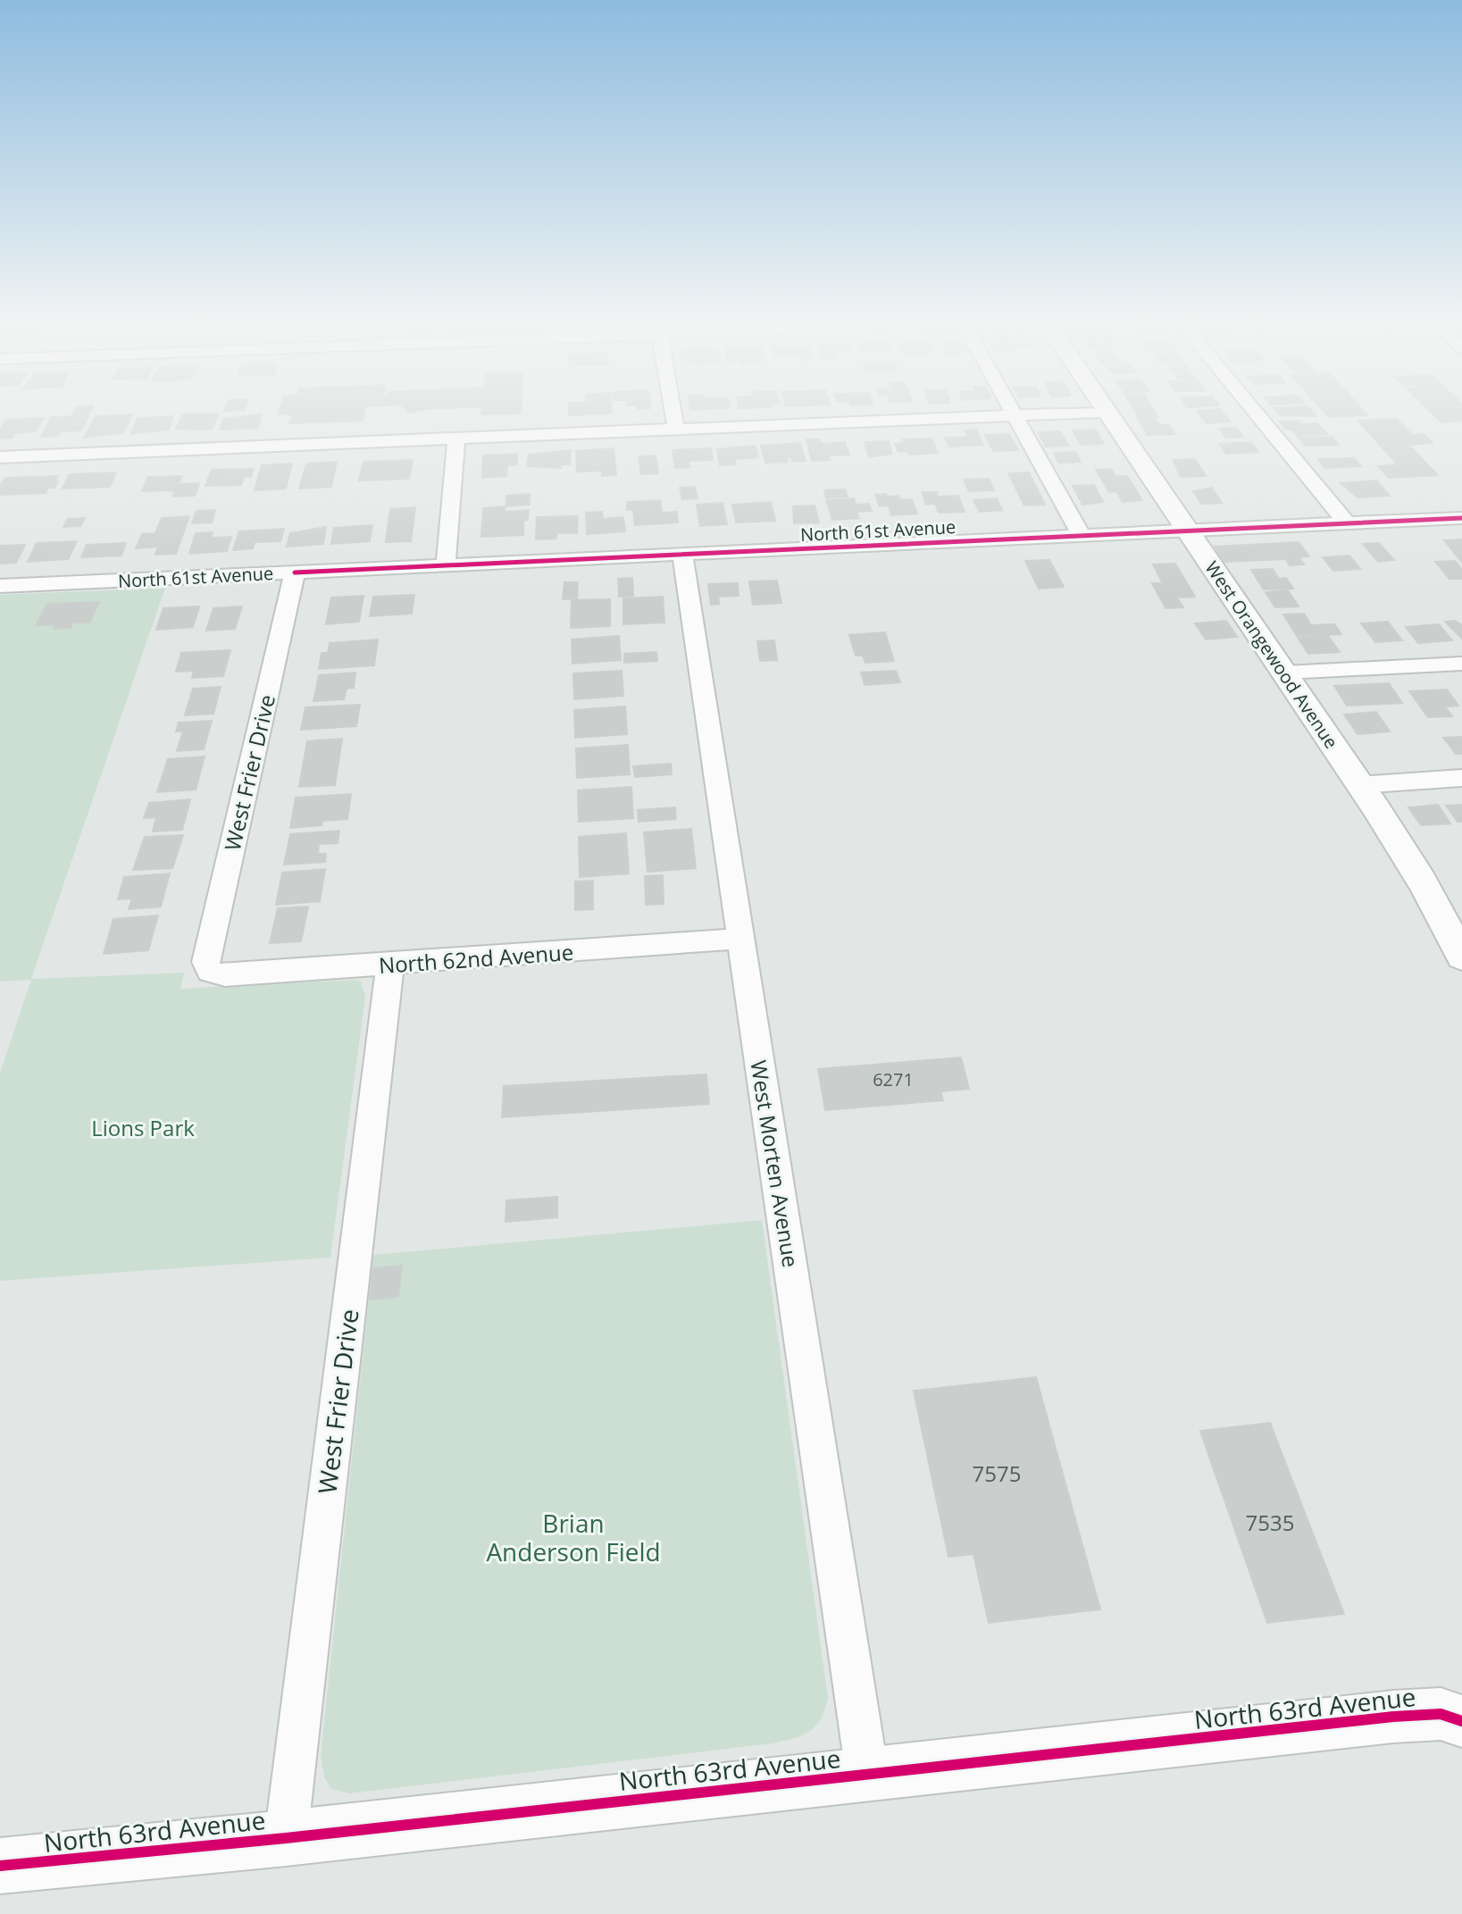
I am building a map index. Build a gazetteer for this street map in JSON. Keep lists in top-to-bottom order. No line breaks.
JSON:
{"streets":{"street":["North 61st Avenue","West Orangewood Avenue","West Frier Drive","North 62nd Avenue","West Morten Avenue","North 63rd Avenue"]},"crossings":[["North 61st Avenue","West Orangewood Avenue"],["North 61st Avenue","West Frier Drive"],["North 61st Avenue","West Morten Avenue"],["West Frier Drive","North 62nd Avenue"],["West Frier Drive","North 63rd Avenue"],["North 62nd Avenue","West Morten Avenue"],["West Morten Avenue","North 63rd Avenue"]],"parks":["Lions Park","Brian Anderson Field"],"house_numbers":["6271","7575","7535"]}
